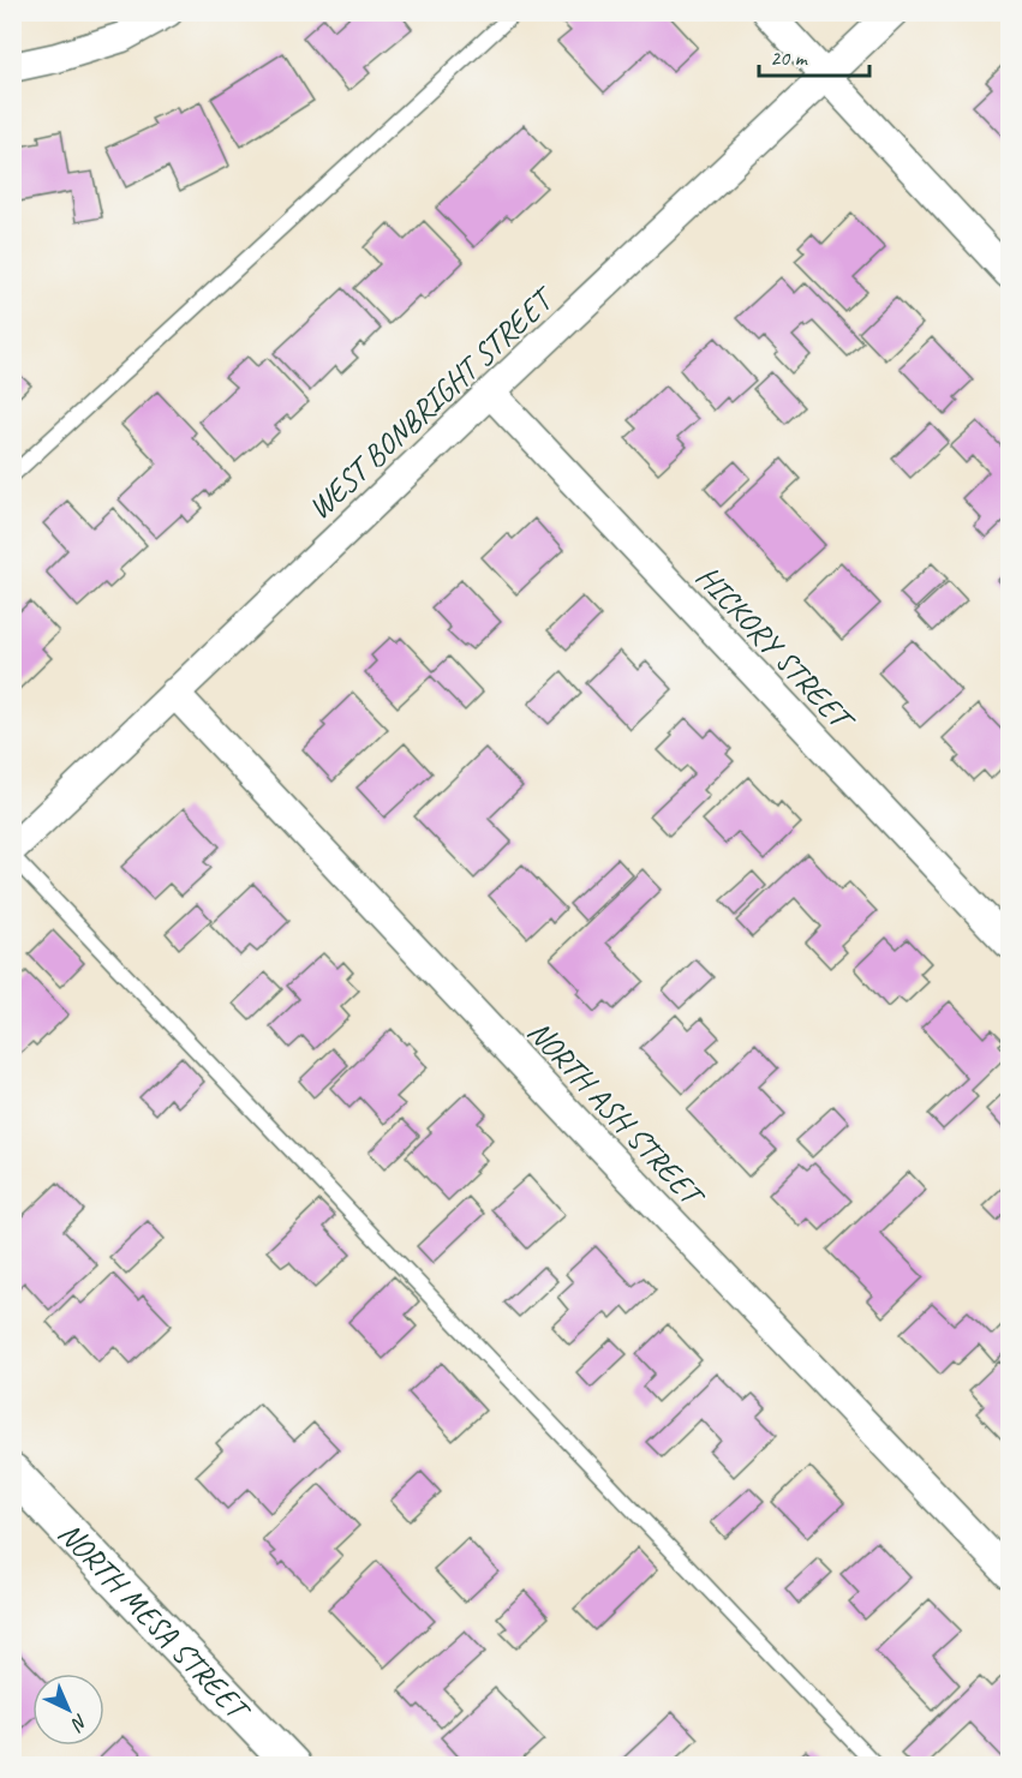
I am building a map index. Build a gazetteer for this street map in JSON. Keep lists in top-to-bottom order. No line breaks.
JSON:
{"streets":{"street":["WEST BONBRIGHT STREET","HICKORY STREET","NORTH ASH STREET","NORTH MESA STREET"]},"crossings":[["WEST BONBRIGHT STREET","HICKORY STREET"],["WEST BONBRIGHT STREET","NORTH ASH STREET"]],"scale_bar":"20 m","north":"bottom right"}
